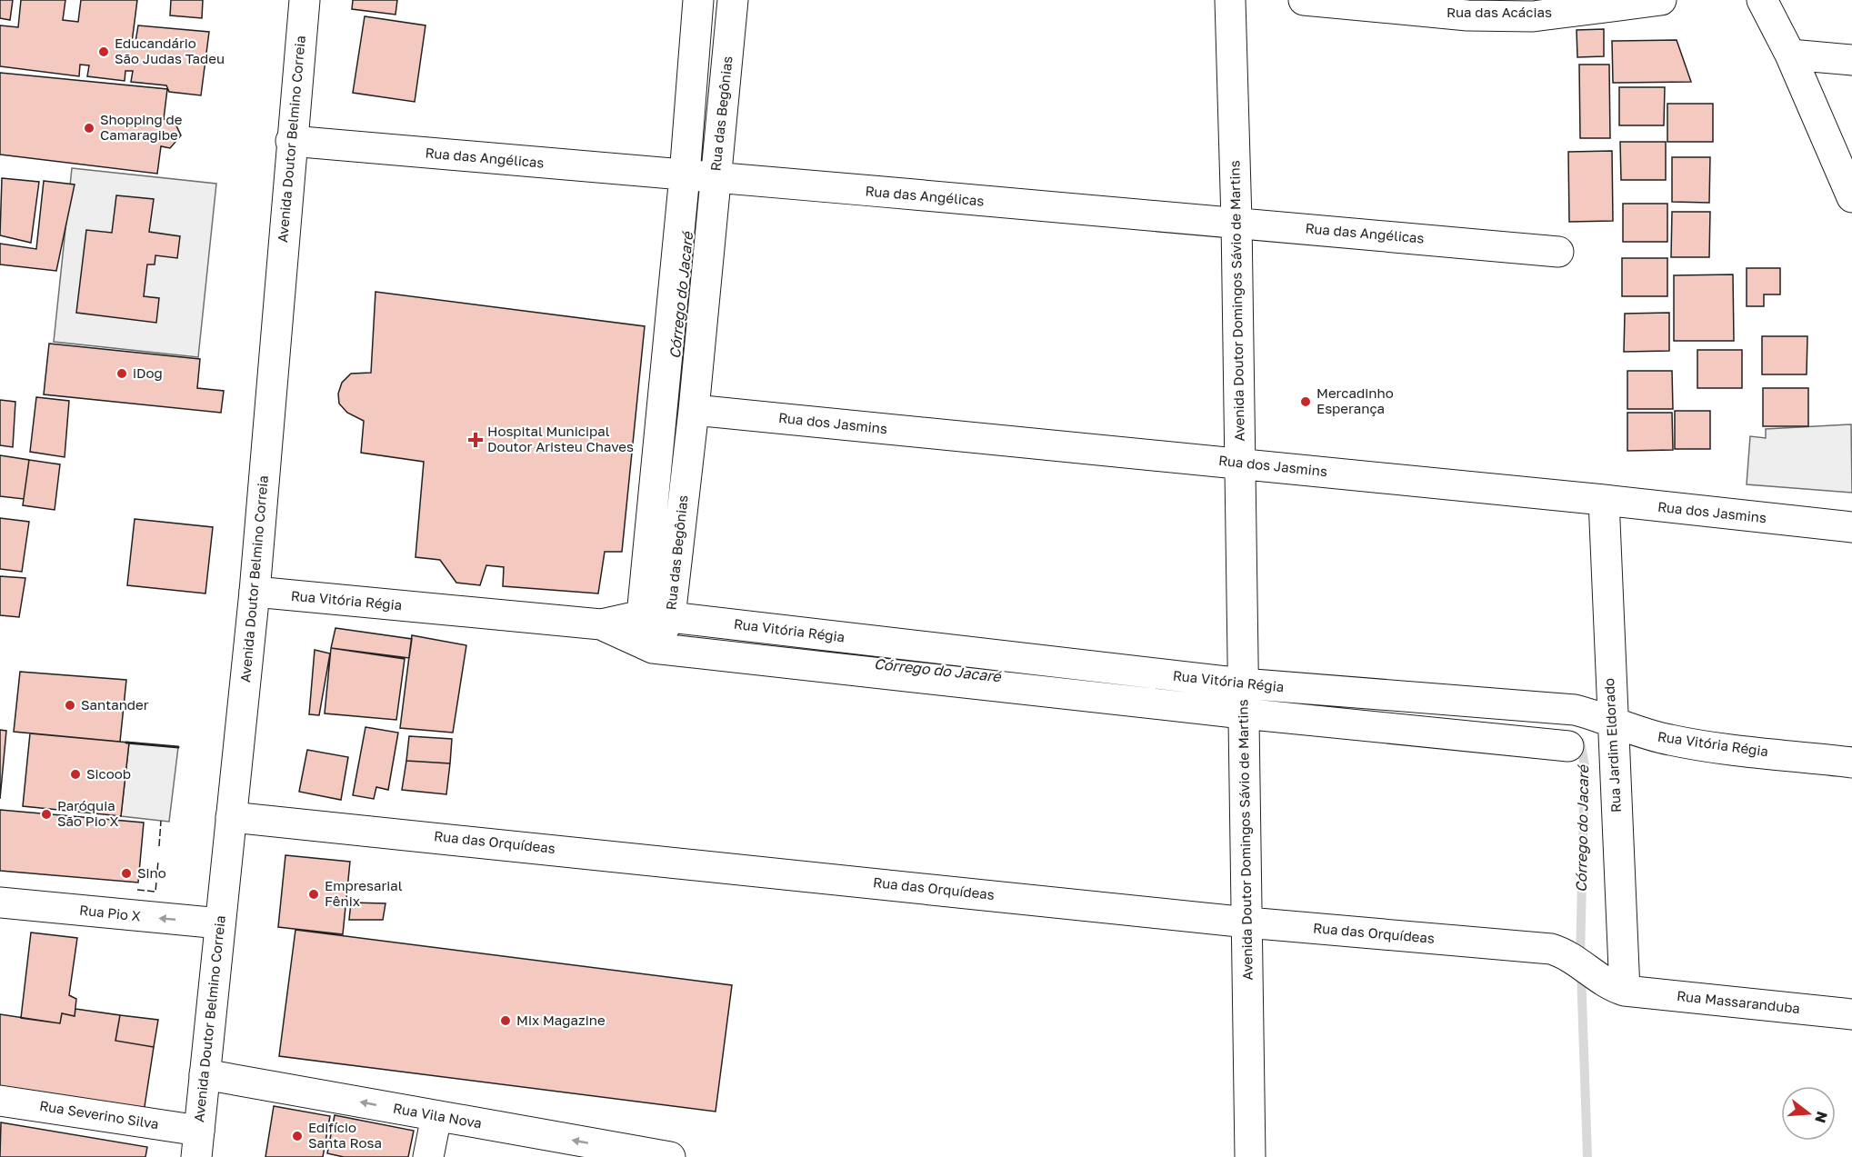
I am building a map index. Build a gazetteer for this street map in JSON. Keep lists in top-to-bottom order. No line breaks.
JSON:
{"streets":{"street":["Rua das Acácias","Rua das Begônias","Avenida Doutor Belmino Correia","Rua das Angélicas","Avenida Doutor Domingos Sávio de Martins","Rua dos Jasmins","Rua Vitória Régia","Rua Jardim Eldorado","Rua das Orquídeas","Rua Pio X","Rua Massaranduba","Rua Severino Silva","Rua Vila Nova"]},"crossings":[["Rua das Begônias","Rua das Angélicas"],["Rua das Begônias","Rua dos Jasmins"],["Rua das Begônias","Rua Vitória Régia"],["Avenida Doutor Belmino Correia","Rua das Angélicas"],["Avenida Doutor Belmino Correia","Rua Vitória Régia"],["Avenida Doutor Belmino Correia","Rua das Orquídeas"],["Avenida Doutor Belmino Correia","Rua Pio X"],["Avenida Doutor Belmino Correia","Rua Severino Silva"],["Avenida Doutor Belmino Correia","Rua Vila Nova"],["Rua das Angélicas","Avenida Doutor Domingos Sávio de Martins"],["Avenida Doutor Domingos Sávio de Martins","Rua dos Jasmins"],["Avenida Doutor Domingos Sávio de Martins","Rua Vitória Régia"],["Avenida Doutor Domingos Sávio de Martins","Rua das Orquídeas"],["Rua dos Jasmins","Rua Jardim Eldorado"],["Rua Vitória Régia","Rua Jardim Eldorado"],["Rua Jardim Eldorado","Rua das Orquídeas"],["Rua Jardim Eldorado","Rua Massaranduba"],["Rua das Orquídeas","Rua Massaranduba"]],"one_way":["Rua Pio X","Rua Vila Nova"],"water":["Córrego do Jacaré"],"places":{"other":["Educandário São Judas Tadeu","Shopping de Camaragibe","iDog","Mercadinho Esperança","Santander","Sicoob","Paróquia São Pio X","Sino","Empresarial Fênix","Mix Magazine","Edifício Santa Rosa"],"health":["Hospital Municipal Doutor Aristeu Chaves"]},"north":"right"}
